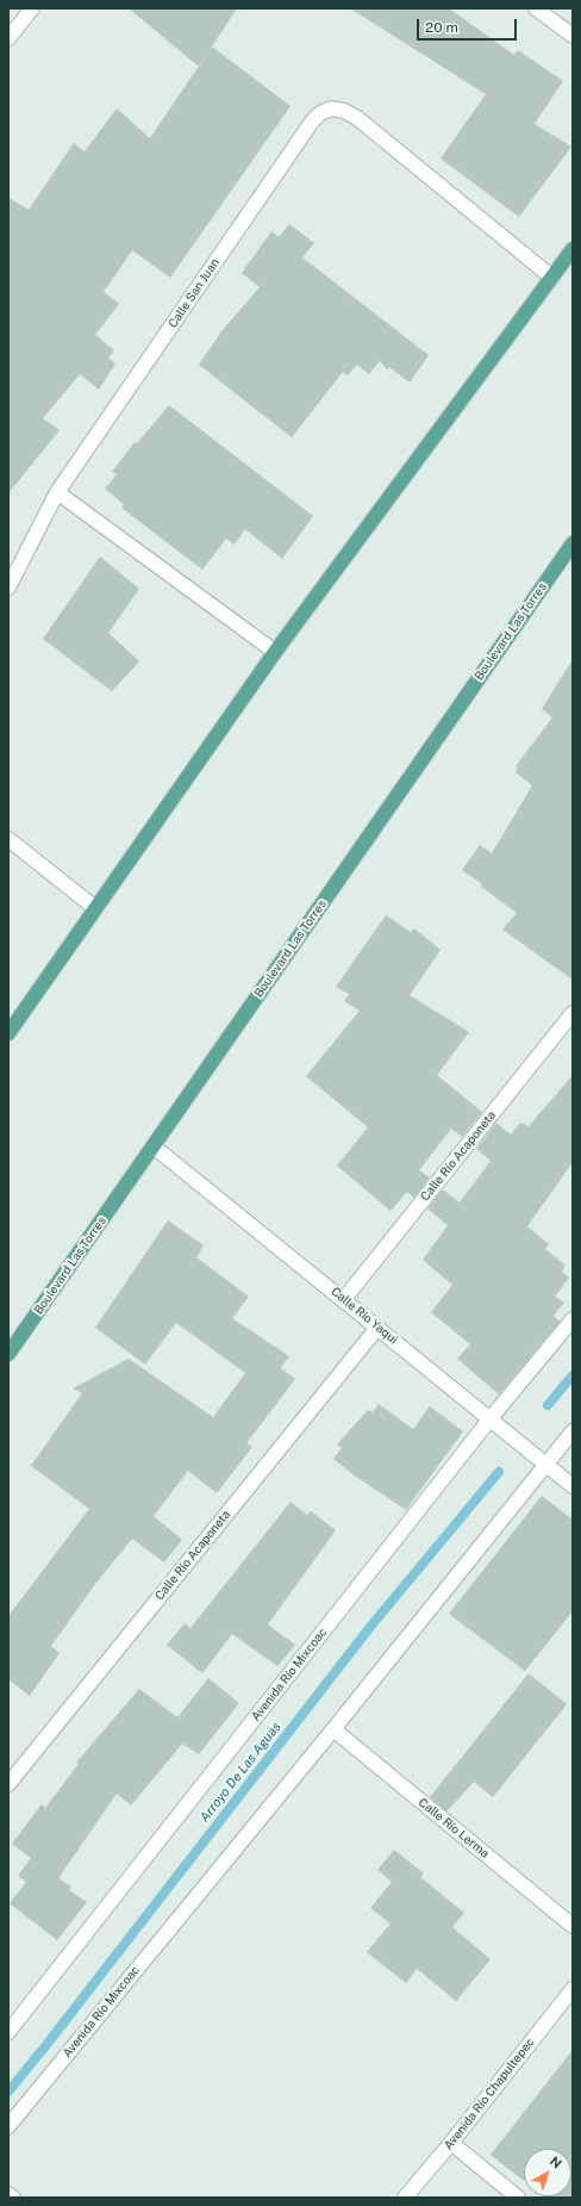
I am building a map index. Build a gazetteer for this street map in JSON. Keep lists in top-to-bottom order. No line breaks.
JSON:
{"streets":{"main road":["Boulevard Las Torres"],"street":["Calle San Juan","Calle Río Acaponeta","Calle Río Yaqui","Avenida Río Mixcoac","Calle Río Lerma","Avenida Río Chapultepec"]},"crossings":[["Boulevard Las Torres","Calle Río Yaqui"],["Calle Río Acaponeta","Calle Río Yaqui"],["Calle Río Yaqui","Avenida Río Mixcoac"],["Avenida Río Mixcoac","Calle Río Lerma"]],"water":["Arroyo De Las Aguas"],"scale_bar":"20 m","north":"top right"}
